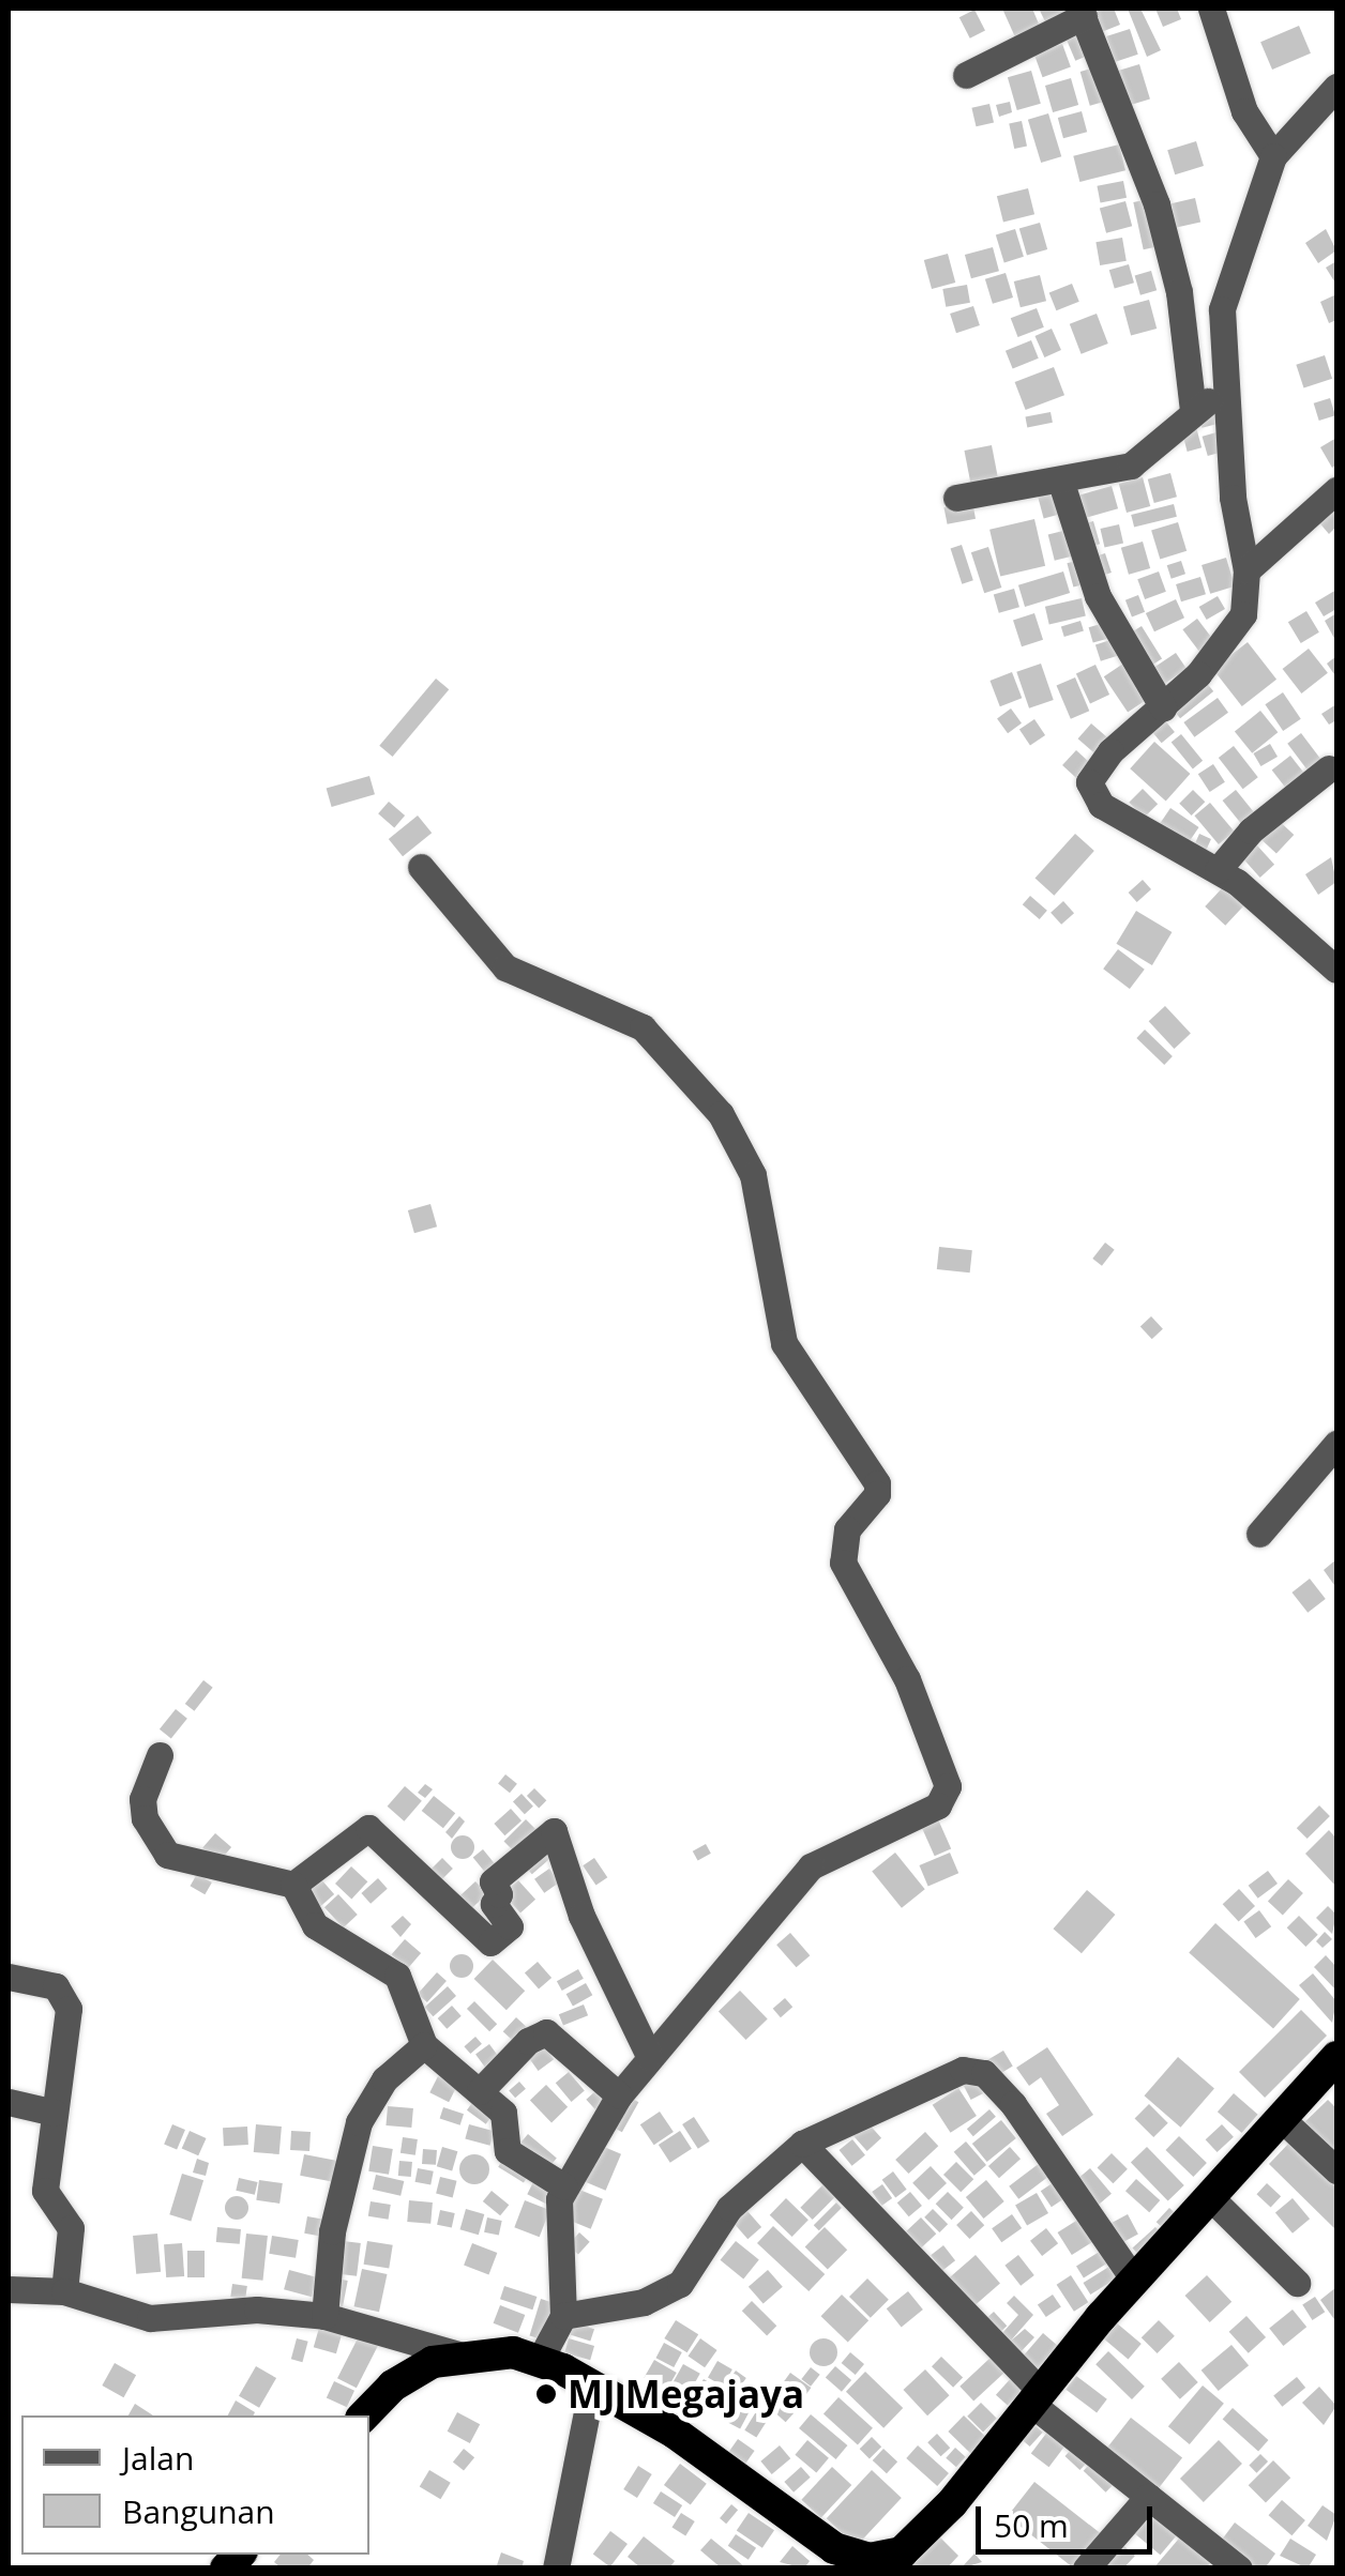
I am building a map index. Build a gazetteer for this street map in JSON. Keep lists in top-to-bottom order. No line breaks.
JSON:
{"places":["MJ Megajaya"],"legend":["Jalan","Bangunan"],"scale_bar":"50 m"}
